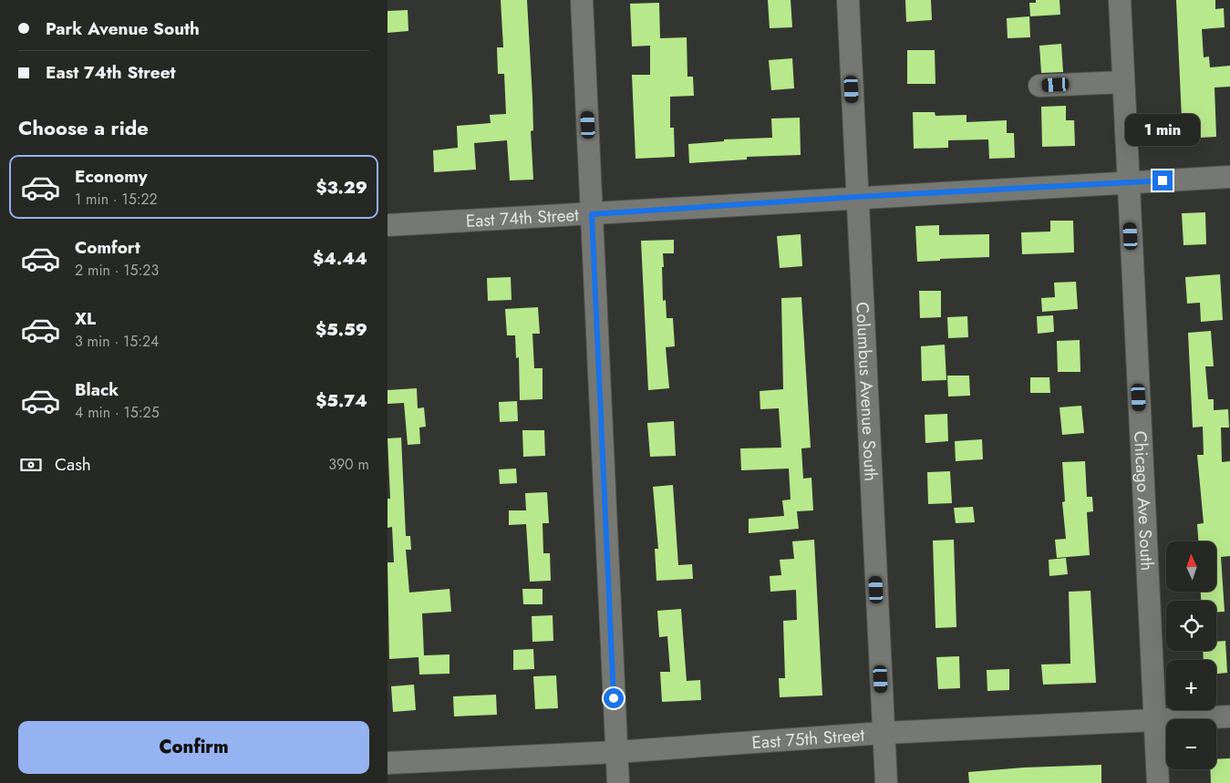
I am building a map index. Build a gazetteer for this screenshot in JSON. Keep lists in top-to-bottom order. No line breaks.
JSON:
{"streets":{"street":["East 74th Street","Columbus Avenue South","Chicago Ave South","East 75th Street"]},"crossings":[["East 74th Street","Columbus Avenue South"],["East 74th Street","Chicago Ave South"],["Columbus Avenue South","East 75th Street"],["Chicago Ave South","East 75th Street"]],"north":"top","page":{"banner":["Park Avenue South","East 74th Street"],"heading":"Choose a ride","bubble":"1 min","list":[{"name":"Economy","note":"1 min · 15:22","value":"$3.29"},{"name":"Comfort","note":"2 min · 15:23","value":"$4.44"},{"name":"XL","note":"3 min · 15:24","value":"$5.59"},{"name":"Black","note":"4 min · 15:25","value":"$5.74"}],"pay":["Cash","390 m"],"map_buttons":["+","−"],"buttons":"Confirm"}}
